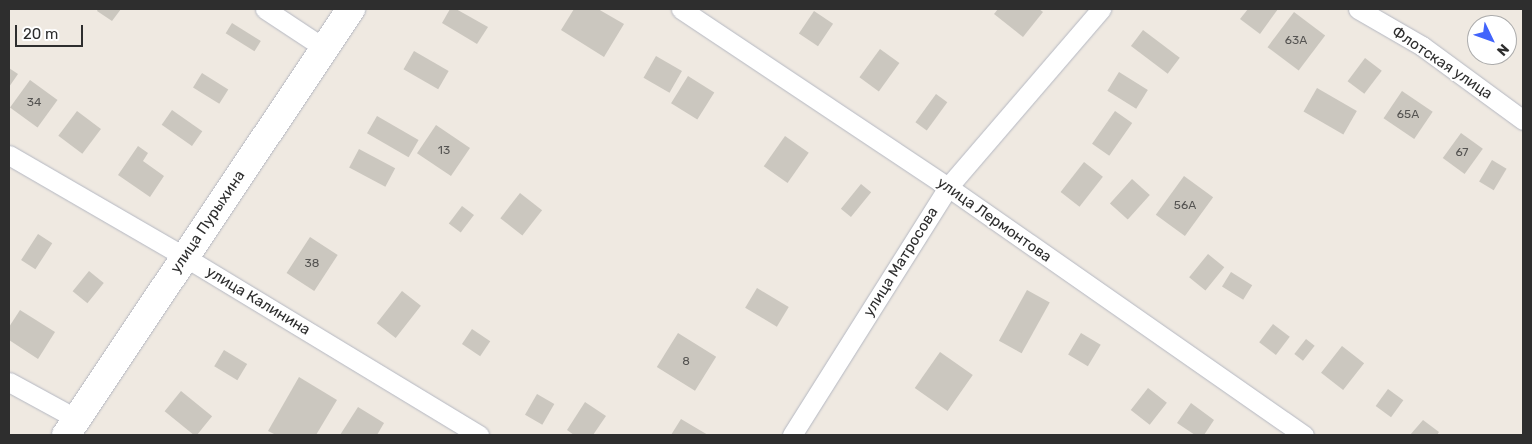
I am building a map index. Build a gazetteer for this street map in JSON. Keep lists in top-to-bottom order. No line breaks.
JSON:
{"streets":{"street":["Флотская улица","улица Лермонтова","улица Пурыхина","улица Матросова","улица Калинина"]},"crossings":[["улица Лермонтова","улица Матросова"],["улица Пурыхина","улица Калинина"]],"house_numbers":["63А","34","65А","13","67","56А","38","8"],"scale_bar":"20 m","north":"bottom right"}
